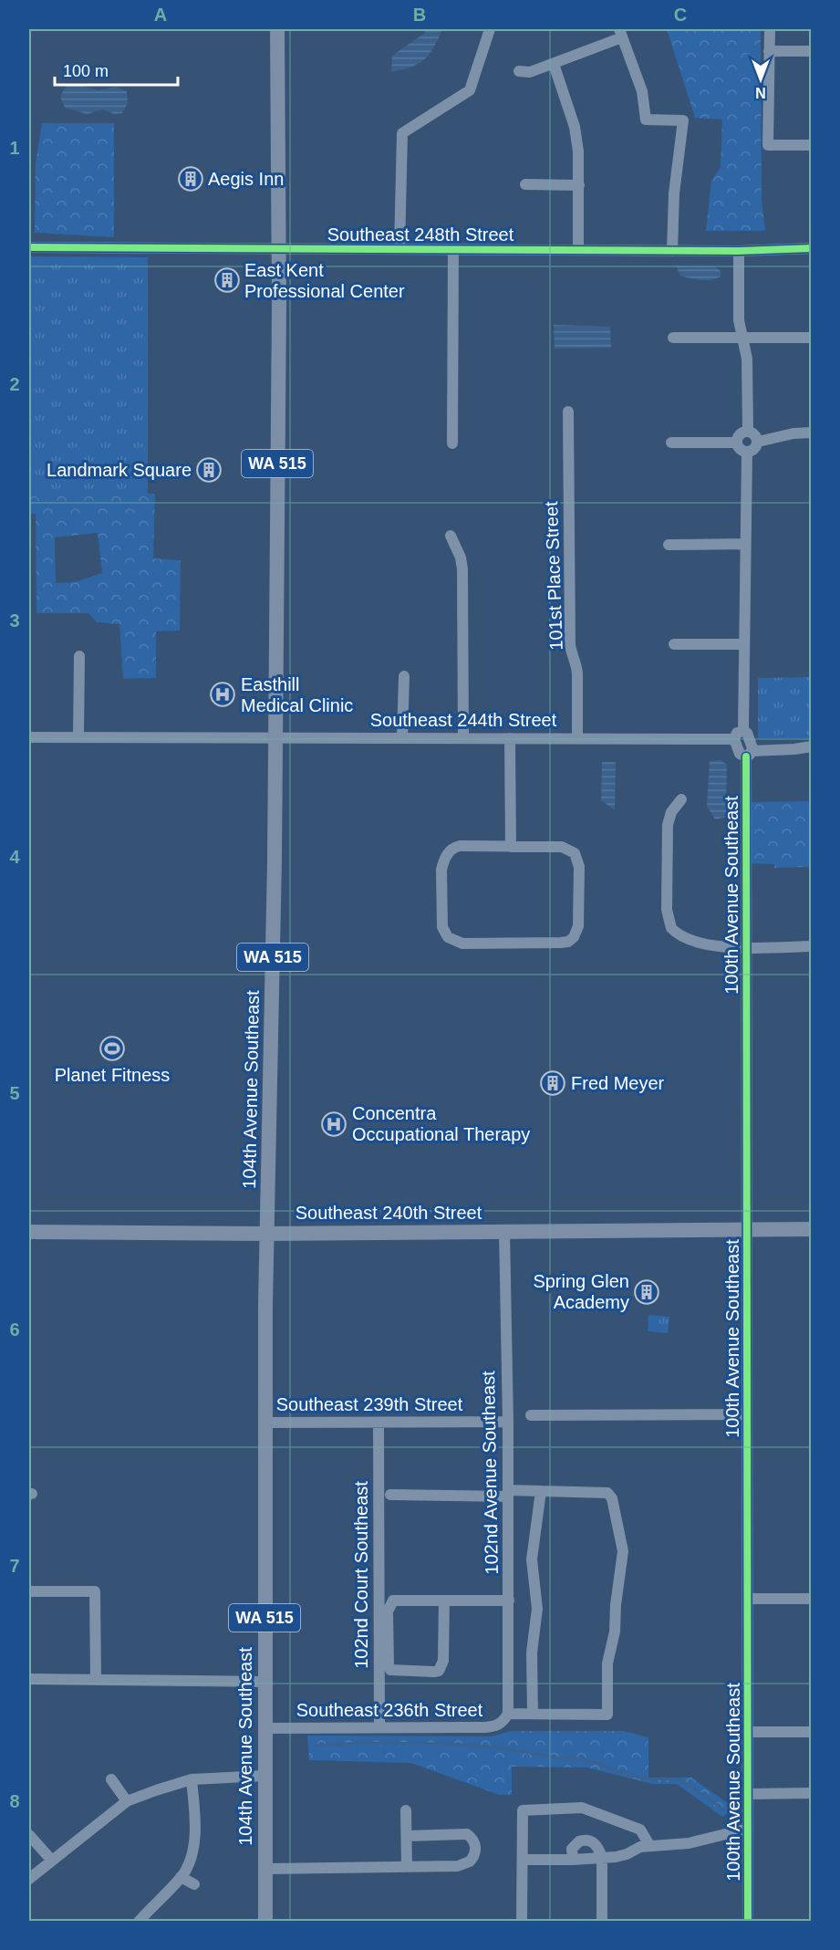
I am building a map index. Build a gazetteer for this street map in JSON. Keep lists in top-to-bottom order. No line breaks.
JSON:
{"streets":{"main road":["WA 515","104th Avenue Southeast","Southeast 240th Street"],"street":["Southeast 248th Street","101st Place Street","Southeast 244th Street","100th Avenue Southeast","Southeast 239th Street","102nd Avenue Southeast","102nd Court Southeast","Southeast 236th Street"]},"crossings":[["Southeast 248th Street","104th Avenue Southeast"],["101st Place Street","Southeast 244th Street"],["Southeast 244th Street","104th Avenue Southeast"],["100th Avenue Southeast","Southeast 240th Street"],["100th Avenue Southeast","Southeast 239th Street"],["104th Avenue Southeast","Southeast 240th Street"],["104th Avenue Southeast","Southeast 239th Street"],["104th Avenue Southeast","Southeast 236th Street"],["Southeast 240th Street","102nd Avenue Southeast"],["Southeast 239th Street","102nd Avenue Southeast"],["Southeast 239th Street","102nd Court Southeast"],["102nd Avenue Southeast","Southeast 236th Street"],["102nd Court Southeast","Southeast 236th Street"]],"places":{"building":["Aegis Inn","East Kent Professional Center","Landmark Square","Fred Meyer","Spring Glen Academy"],"hospital":["Easthill Medical Clinic","Concentra Occupational Therapy"],"sports":["Planet Fitness"]},"scale_bar":"100 m","north":"bottom","grid":{"columns":["A","B","C"],"rows":["1","2","3","4","5","6","7","8"]}}
